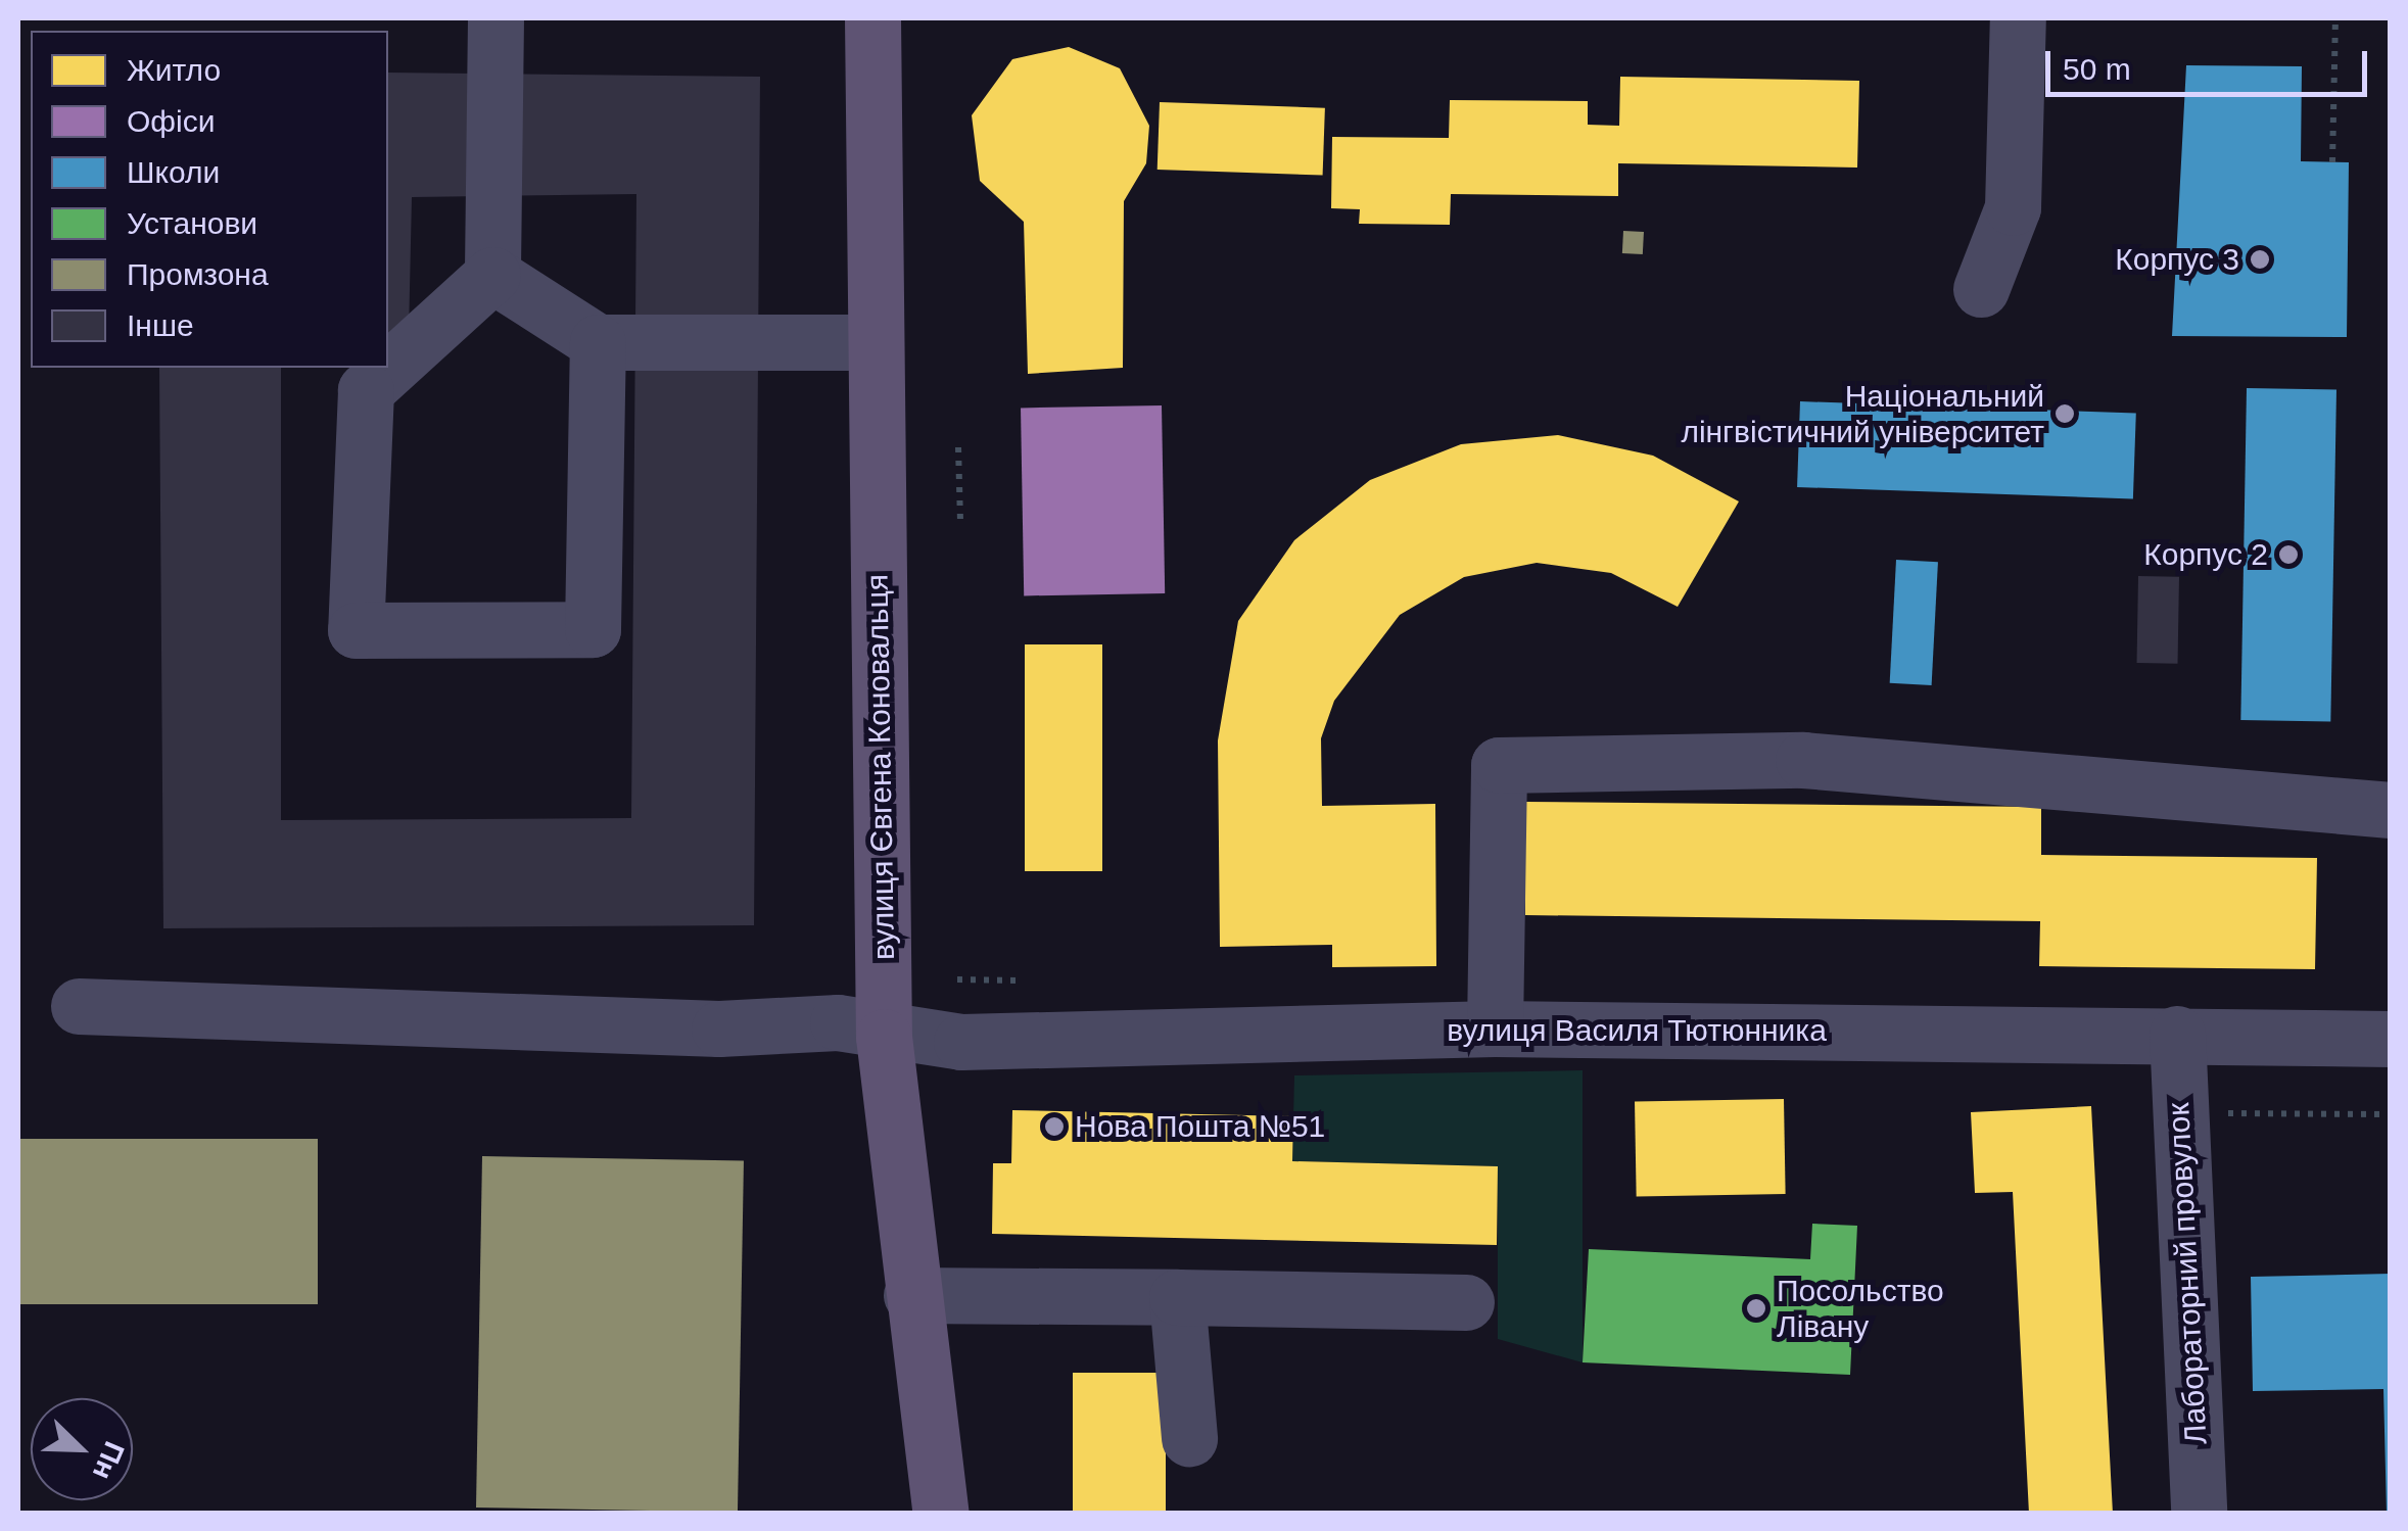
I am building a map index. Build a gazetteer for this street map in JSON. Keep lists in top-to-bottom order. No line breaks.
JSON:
{"streets":{"main road":["вулиця Євгена Коновальця"],"street":["вулиця Василя Тютюнника","Лабораторний провулок"]},"crossings":[["вулиця Євгена Коновальця","вулиця Василя Тютюнника"],["вулиця Василя Тютюнника","Лабораторний провулок"]],"places":["Корпус 3","Національний лінгвістичний університет","Корпус 2","Нова Пошта №51","Посольство Лівану"],"legend":["Житло","Офіси","Школи","Установи","Промзона","Інше"],"scale_bar":"50 m","north":"bottom right"}
